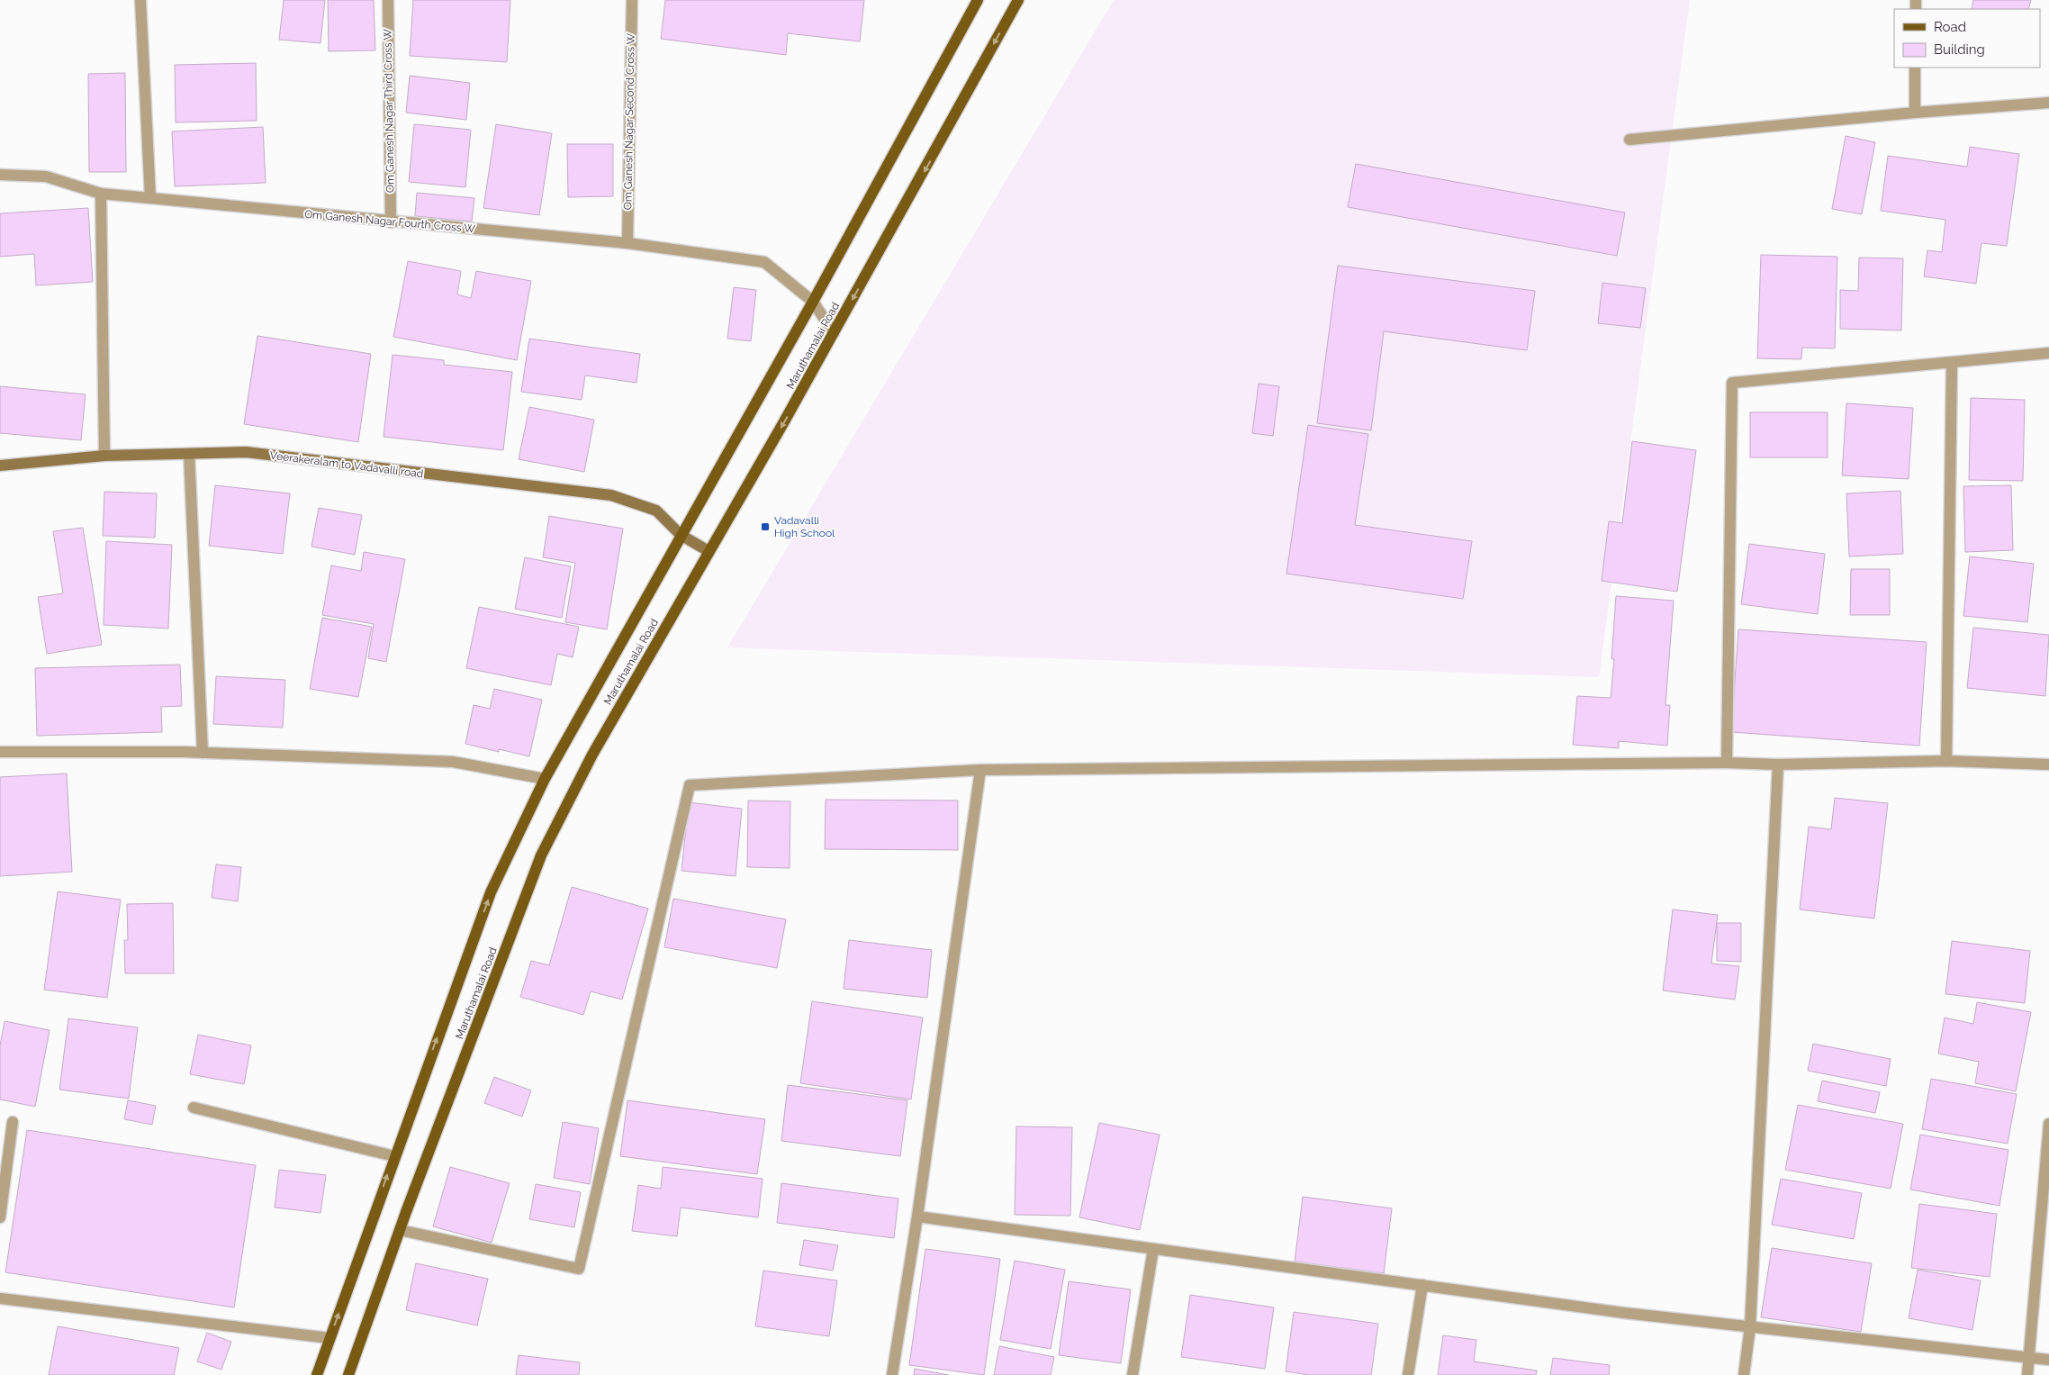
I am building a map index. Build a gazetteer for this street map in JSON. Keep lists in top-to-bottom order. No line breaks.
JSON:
{"streets":{"main road":["Maruthamalai Road"],"street":["Om Ganesh Nagar Third Cross W","Om Ganesh Nagar Second Cross W","Om Ganesh Nagar Fourth Cross W","Veerakeralam to Vadavalli road"]},"crossings":[["Om Ganesh Nagar Third Cross W","Om Ganesh Nagar Fourth Cross W"],["Om Ganesh Nagar Second Cross W","Om Ganesh Nagar Fourth Cross W"],["Om Ganesh Nagar Fourth Cross W","Maruthamalai Road"],["Maruthamalai Road","Veerakeralam to Vadavalli road"]],"places":{"transit":["Vadavalli High School"]},"legend":["Road","Building"]}
